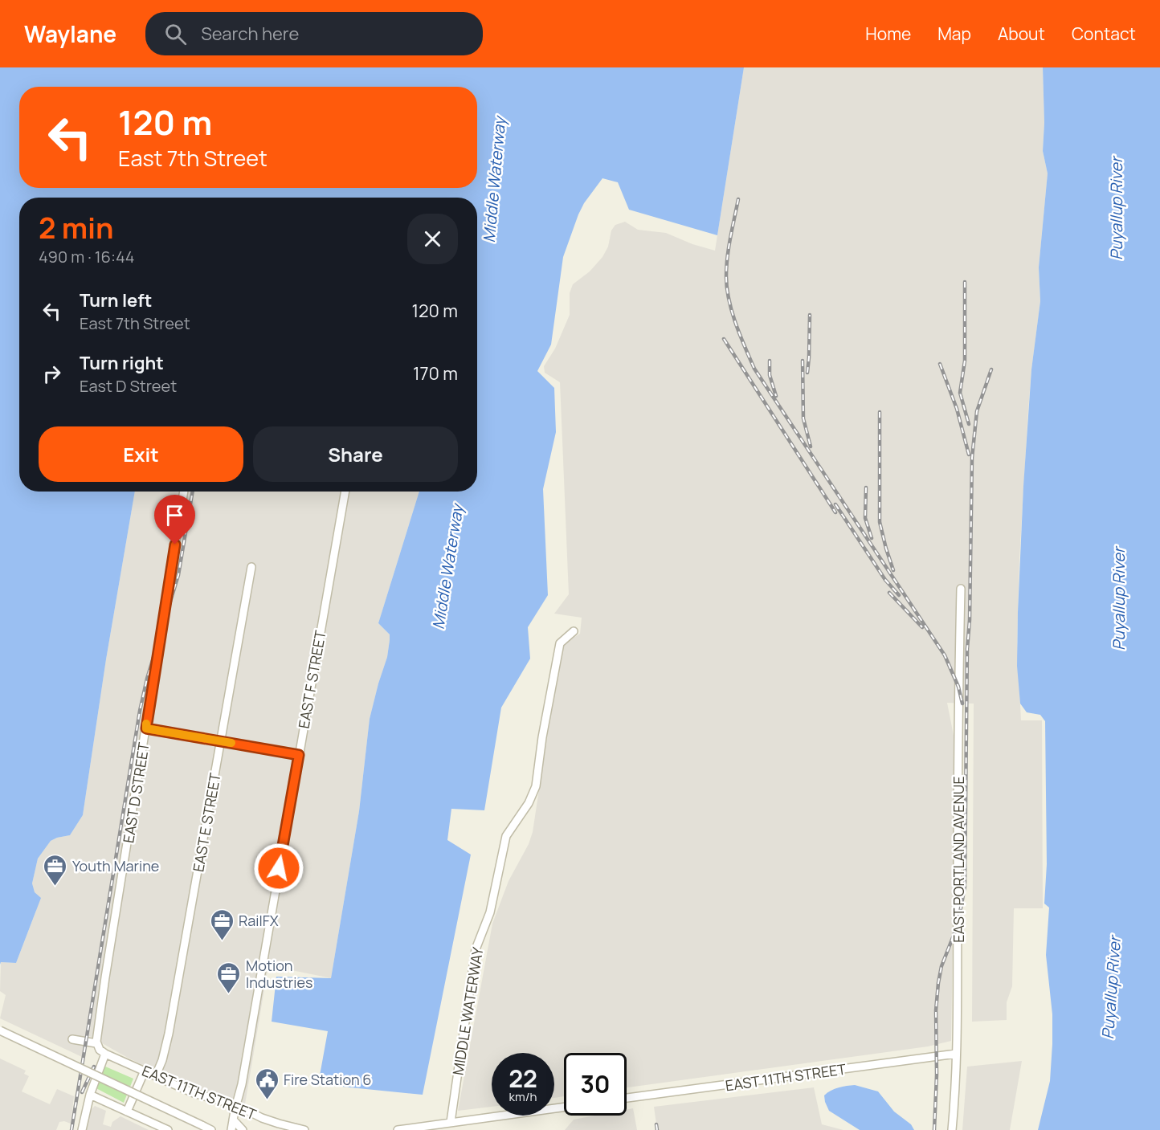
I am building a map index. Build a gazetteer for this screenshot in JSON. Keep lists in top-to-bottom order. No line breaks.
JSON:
{"streets":{"street":["EAST F STREET","EAST D STREET","EAST E STREET","EAST PORTLAND AVENUE","MIDDLE WATERWAY","EAST 11TH STREET"]},"crossings":[["EAST F STREET","EAST 11TH STREET"],["EAST D STREET","EAST 11TH STREET"],["EAST E STREET","EAST 11TH STREET"],["EAST PORTLAND AVENUE","EAST 11TH STREET"]],"water":["Middle Waterway","Puyallup River"],"places":{"office":["Youth Marine","RailFX","Motion Industries"],"public building":["Fire Station 6"]},"page":{"header":"Waylane","search":"Search here","nav":["Home","Map","About","Contact"],"turn":["120 m","East 7th Street"],"heading":["2 min","490 m · 16:44"],"list":[{"name":"Turn left","note":"East 7th Street","value":"120 m"},{"name":"Turn right","note":"East D Street","value":"170 m"}],"buttons":["Exit","Share"],"speed":"22 km/h","limit":"30"}}
